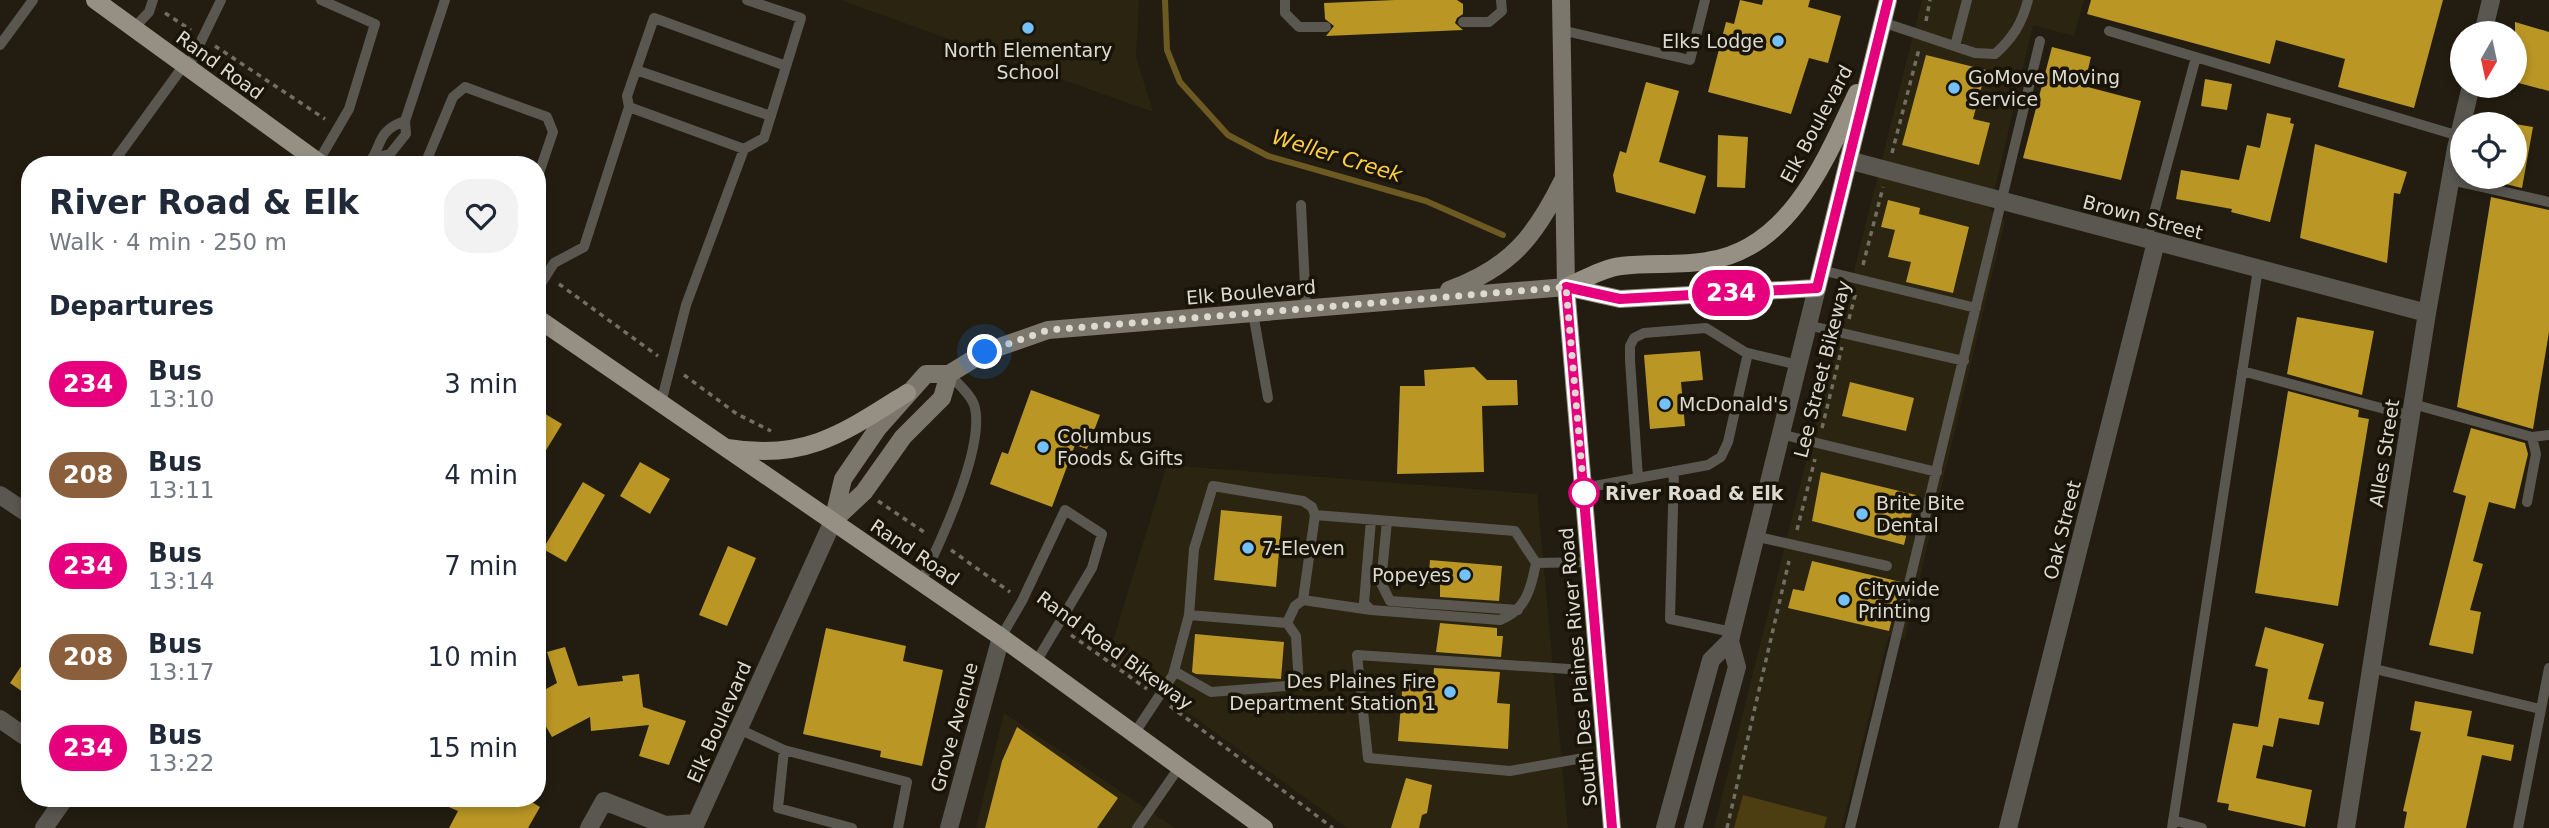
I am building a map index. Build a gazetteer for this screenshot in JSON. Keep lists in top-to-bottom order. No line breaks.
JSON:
{"streets":{"main road":["Rand Road","Elk Boulevard","South Des Plaines River Road"],"street":["Brown Street","Alles Street","Oak Street","Grove Avenue"],"path":["Lee Street Bikeway","Rand Road Bikeway"]},"crossings":[["Rand Road","Elk Boulevard"],["Rand Road","Grove Avenue"],["Elk Boulevard","South Des Plaines River Road"],["Brown Street","Lee Street Bikeway"],["Brown Street","Alles Street"],["Brown Street","Oak Street"]],"water":["Weller Creek"],"places":["North Elementary School","Elks Lodge","GoMove Moving Service","McDonald's","Columbus Foods & Gifts","River Road & Elk","Brite Bite Dental","7-Eleven","Popeyes","Citywide Printing","Des Plaines Fire Department Station 1"],"lines":["bus line 234"],"north":"bottom","page":{"on_map":"234","heading":[["River Road & Elk","Walk · 4 min · 250 m"],"Departures"],"list":[{"mark":"234","name":"Bus","note":"13:10","value":"3 min"},{"mark":"208","name":"Bus","note":"13:11","value":"4 min"},{"mark":"234","name":"Bus","note":"13:14","value":"7 min"},{"mark":"208","name":"Bus","note":"13:17","value":"10 min"},{"mark":"234","name":"Bus","note":"13:22","value":"15 min"}]}}
